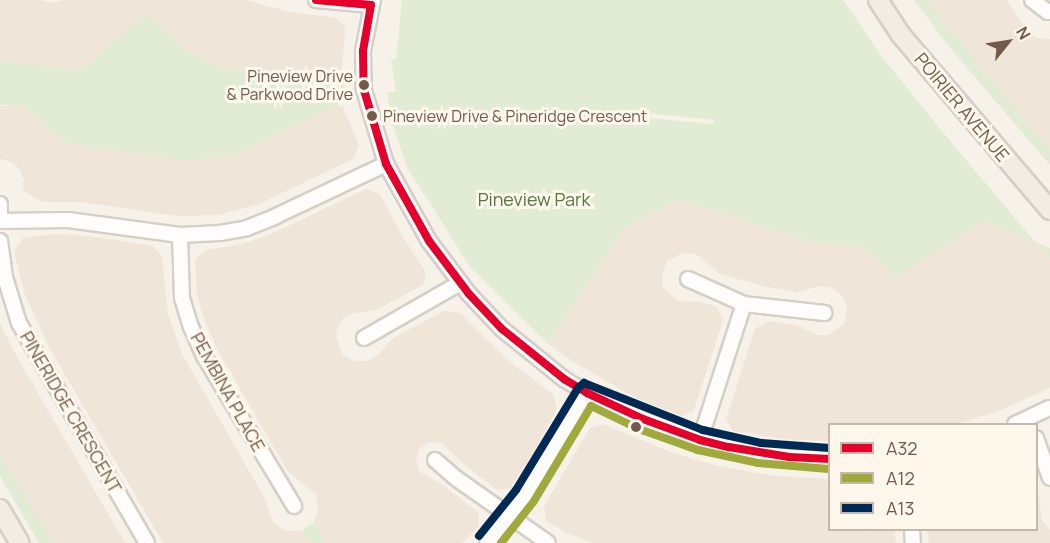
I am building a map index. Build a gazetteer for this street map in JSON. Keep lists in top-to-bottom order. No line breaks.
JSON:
{"streets":{"main road":["POIRIER AVENUE"],"street":["PEMBINA PLACE","PINERIDGE CRESCENT"]},"parks":["Pineview Park"],"places":["Pineview Drive & Parkwood Drive","Pineview Drive & Pineridge Crescent"],"lines":["transit line A32","transit line A13","transit line A12"],"legend":["A32","A12","A13"],"north":"top right"}
